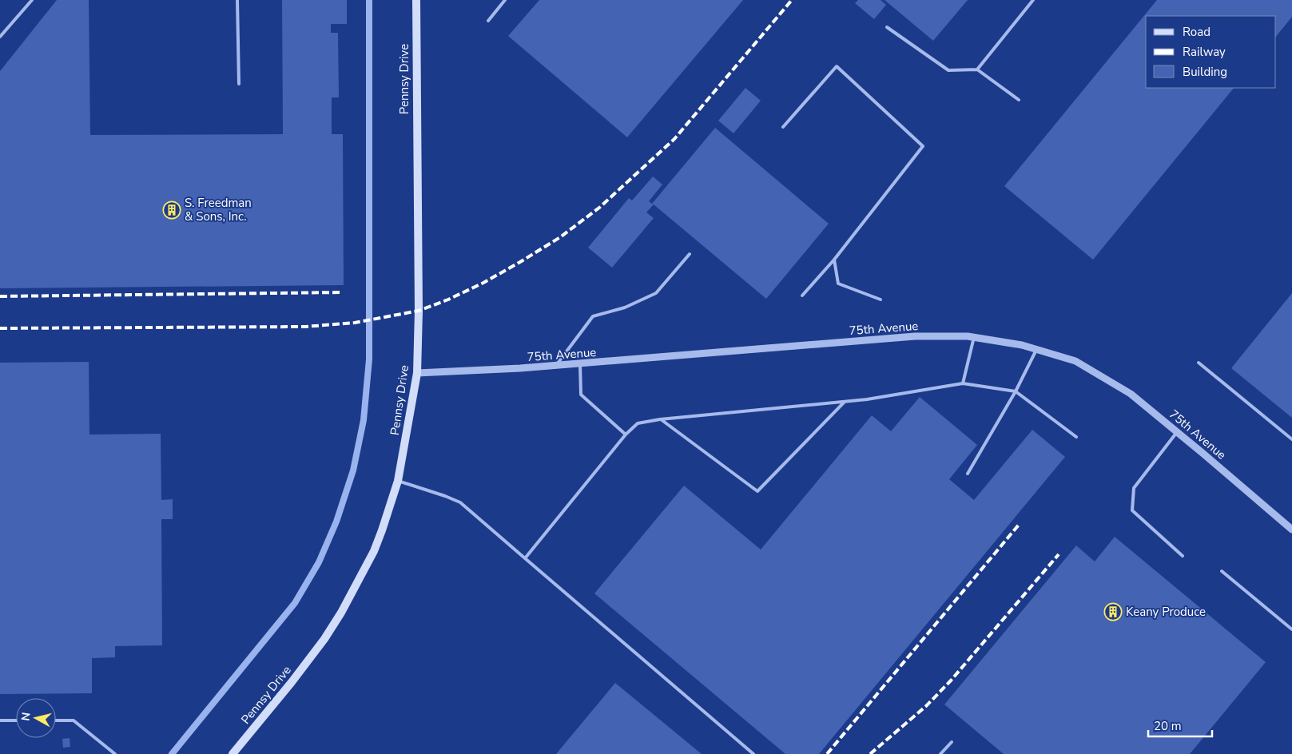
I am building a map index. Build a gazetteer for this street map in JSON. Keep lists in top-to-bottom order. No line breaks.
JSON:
{"streets":{"main road":["Pennsy Drive"],"street":["75th Avenue"]},"crossings":[["Pennsy Drive","75th Avenue"]],"places":{"building":["S. Freedman & Sons, Inc.","Keany Produce"]},"legend":["Road","Railway","Building"],"scale_bar":"20 m","north":"left"}
